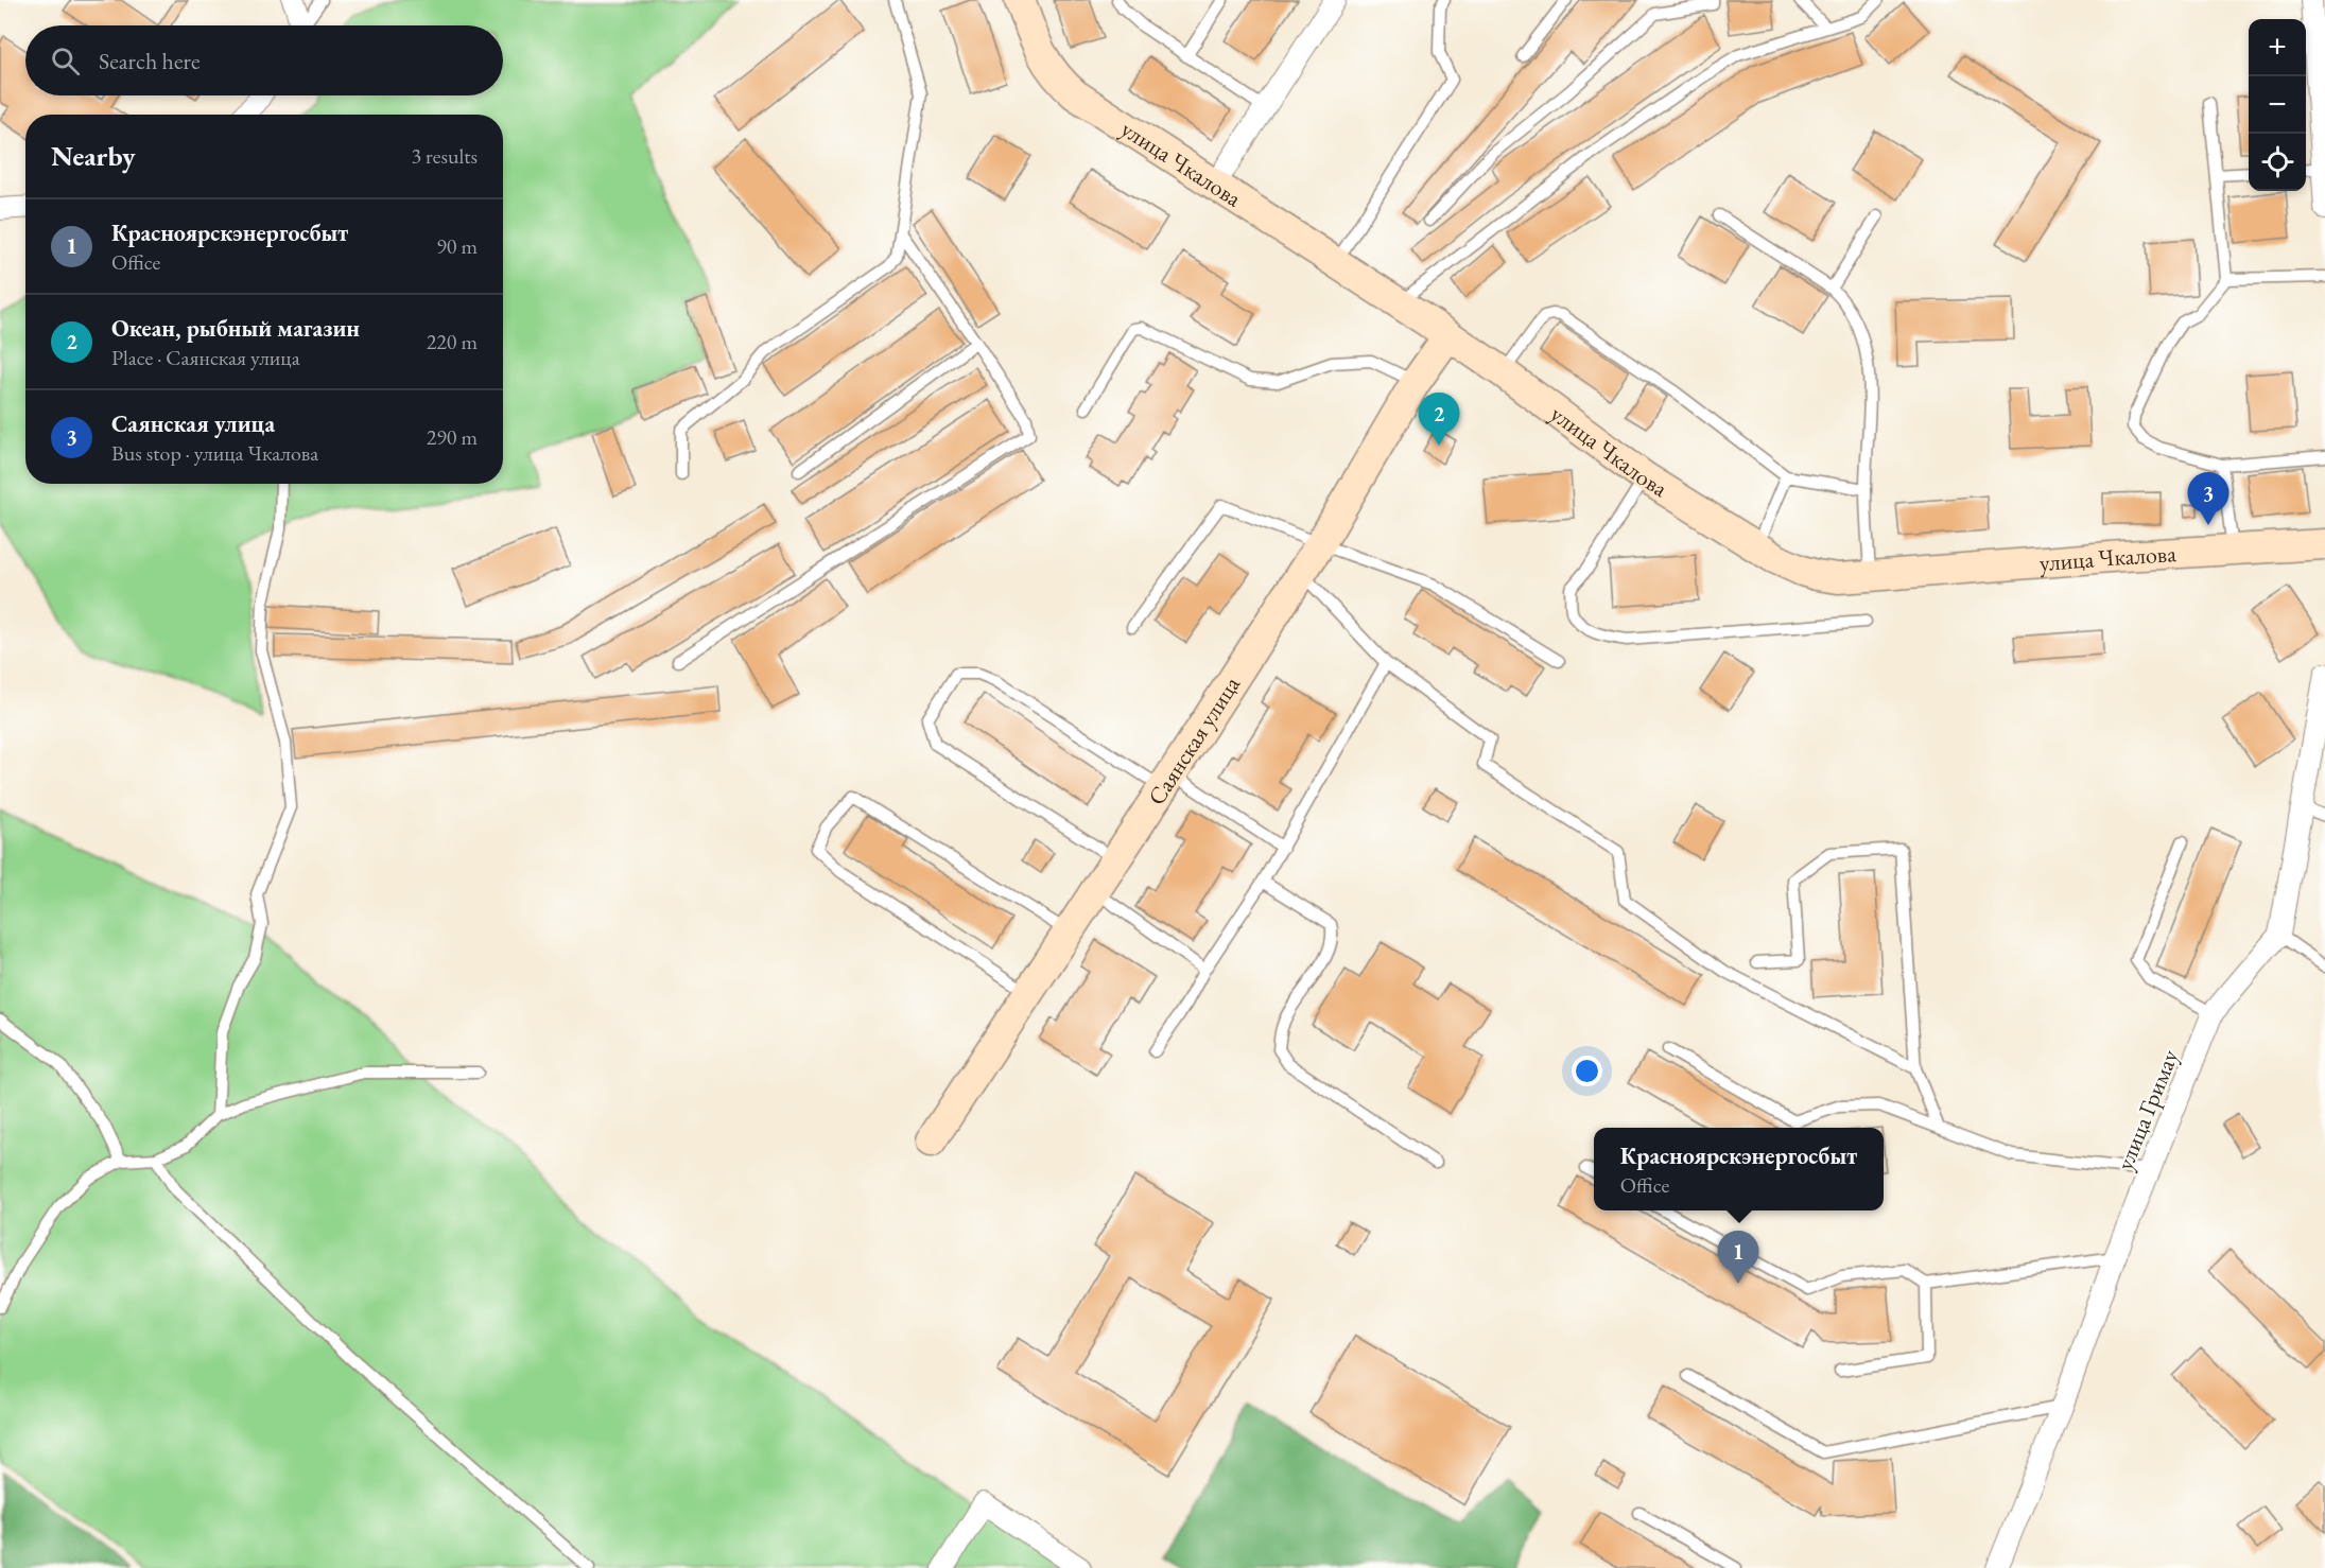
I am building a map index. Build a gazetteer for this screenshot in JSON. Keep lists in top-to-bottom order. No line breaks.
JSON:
{"streets":{"main road":["улица Чкалова","Саянская улица"],"street":["улица Гримау"]},"crossings":[["улица Чкалова","Саянская улица"]],"page":{"map_buttons":["+","−"],"search":"Search here","heading":["Nearby","3 results"],"list":[{"mark":"1","name":"Красноярскэнергосбыт","note":"Office","value":"90 m"},{"mark":"2","name":"Океан, рыбный магазин","note":"Place · Саянская улица","value":"220 m"},{"mark":"3","name":"Саянская улица","note":"Bus stop · улица Чкалова","value":"290 m"}],"pins":["2","3","1"],"popup":["Красноярскэнергосбыт","Office"]}}
